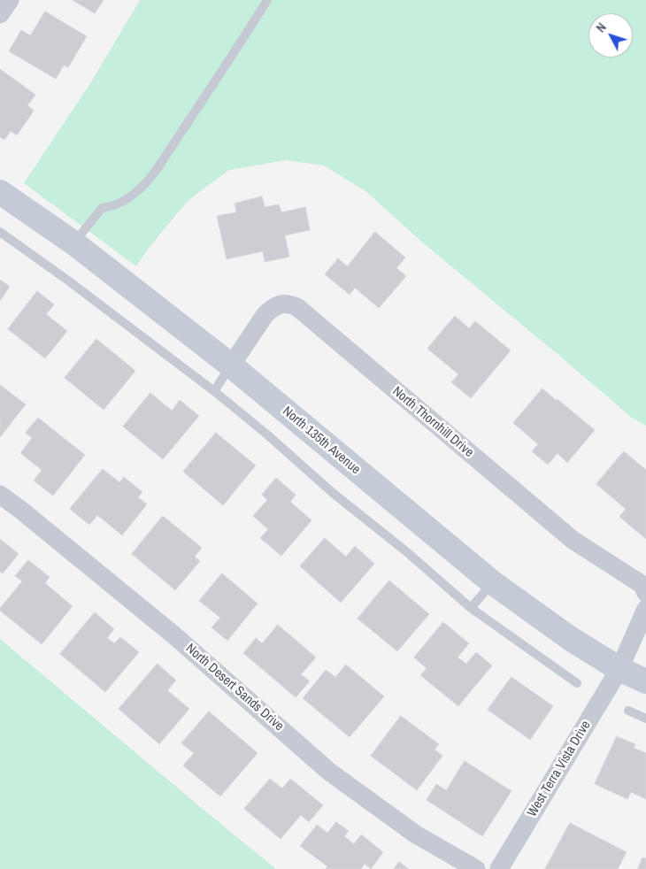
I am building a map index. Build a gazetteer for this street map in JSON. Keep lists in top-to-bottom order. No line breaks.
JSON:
{"streets":{"street":["North Thornhill Drive","North 135th Avenue","North Desert Sands Drive","West Terra Vista Drive"]},"crossings":[["North Thornhill Drive","North 135th Avenue"],["North 135th Avenue","West Terra Vista Drive"]],"north":"top left"}
